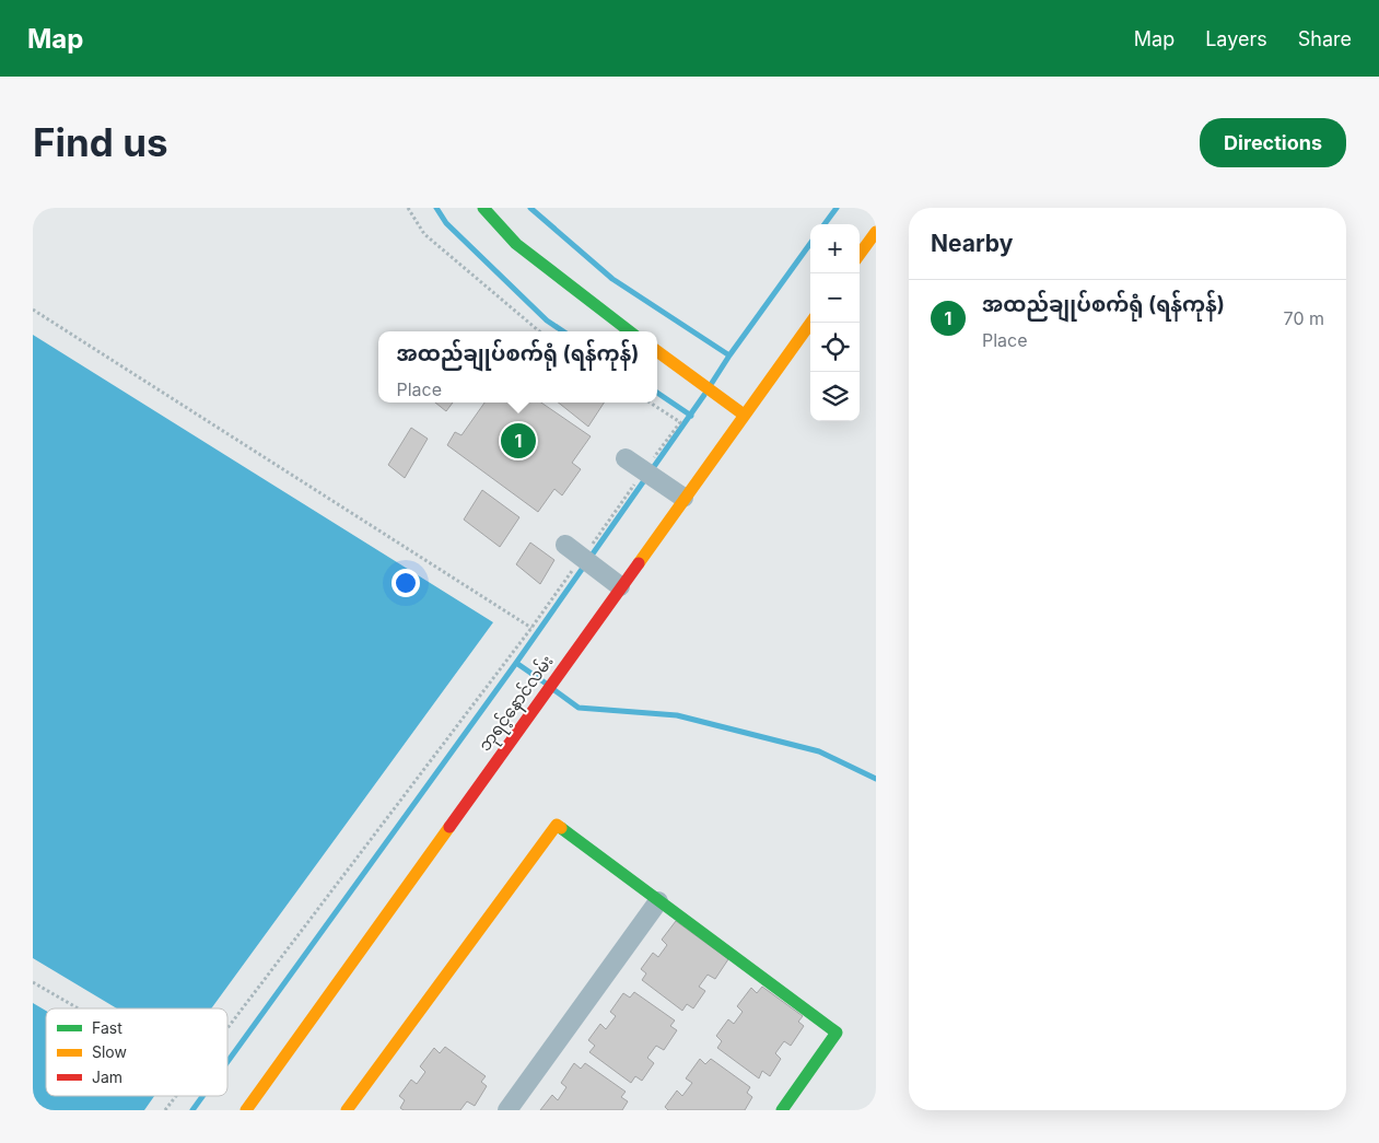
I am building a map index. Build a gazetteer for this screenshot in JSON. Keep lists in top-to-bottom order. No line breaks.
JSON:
{"streets":{"street":["ဘုရင့်နောင်လမ်း"]},"legend":["Fast","Slow","Jam"],"page":{"header":"Map","nav":["Map","Layers","Share"],"buttons":"Directions","title":"Find us","heading":"Nearby","map_buttons":["+","−"],"list":[{"mark":"1","name":"အထည်ချုပ်စက်ရုံ (ရန်ကုန်)","note":"Place","value":"70 m"}],"popup":["အထည်ချုပ်စက်ရုံ (ရန်ကုန်)","Place"],"pins":"1"}}
